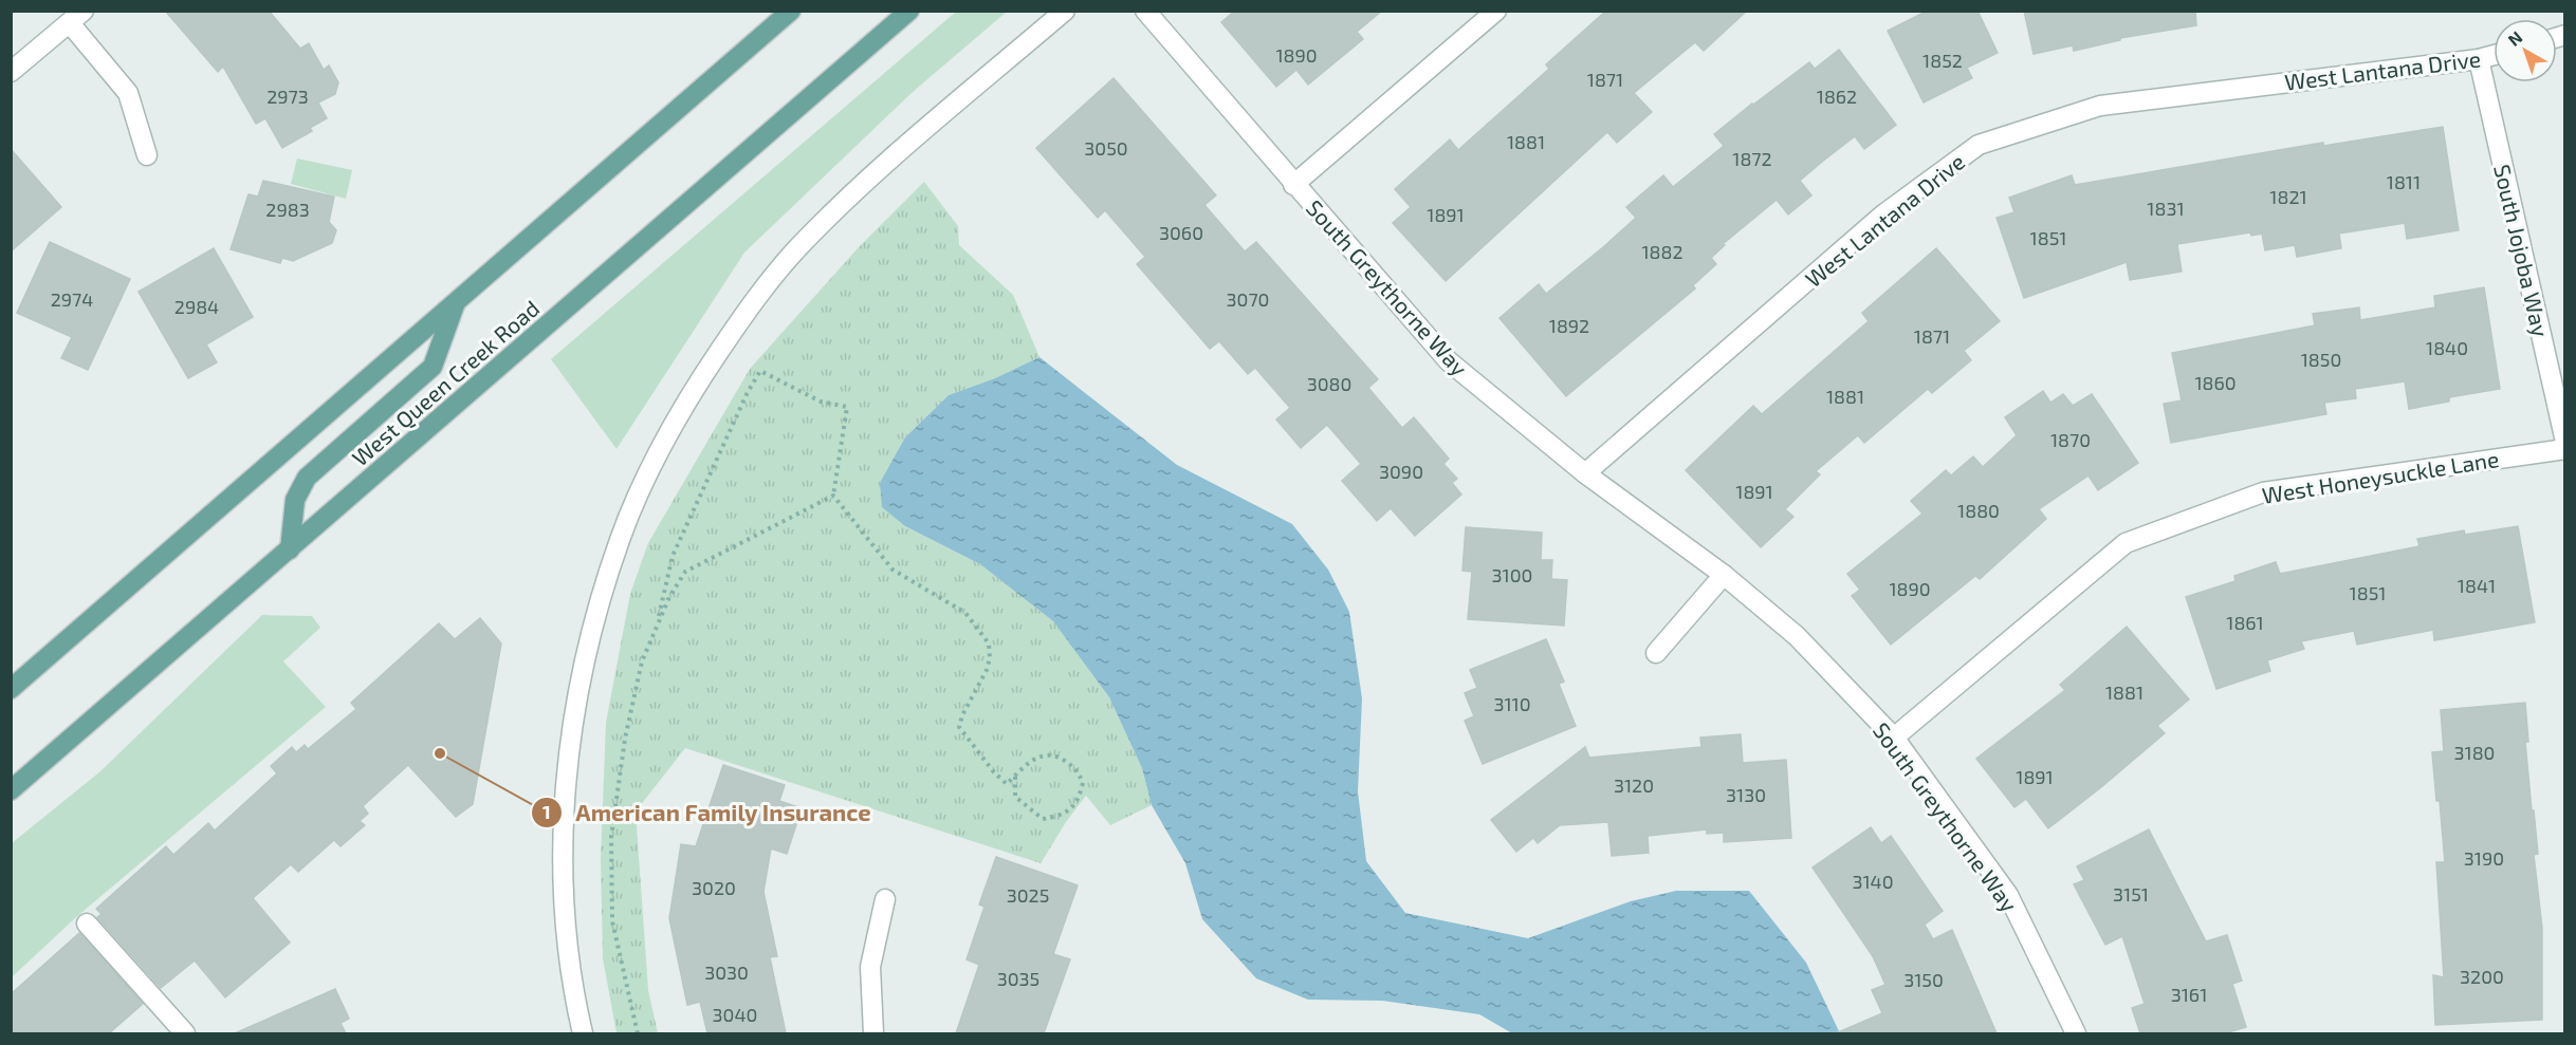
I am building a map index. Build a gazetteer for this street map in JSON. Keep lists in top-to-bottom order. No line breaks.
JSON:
{"streets":{"main road":["West Queen Creek Road"],"street":["West Lantana Drive","South Jojoba Way","South Greythorne Way","West Honeysuckle Lane"]},"crossings":[["West Lantana Drive","South Jojoba Way"],["West Lantana Drive","South Greythorne Way"],["South Greythorne Way","West Honeysuckle Lane"]],"places":["American Family Insurance"],"house_numbers":["1890","1852","1871","2973","1862","1881","3050","1872","1811","1821","1831","2983","1891","3060","1851","1882","2974","3070","2984","1892","1871","1840","1850","1860","3080","1881","1870","3090","1891","1880","3100","1841","1890","1851","1861","1881","3110","3180","1891","3120","3130","3190","3140","3020","3151","3025","3030","3200","3035","3150","3161","3040"],"north":"top left"}
